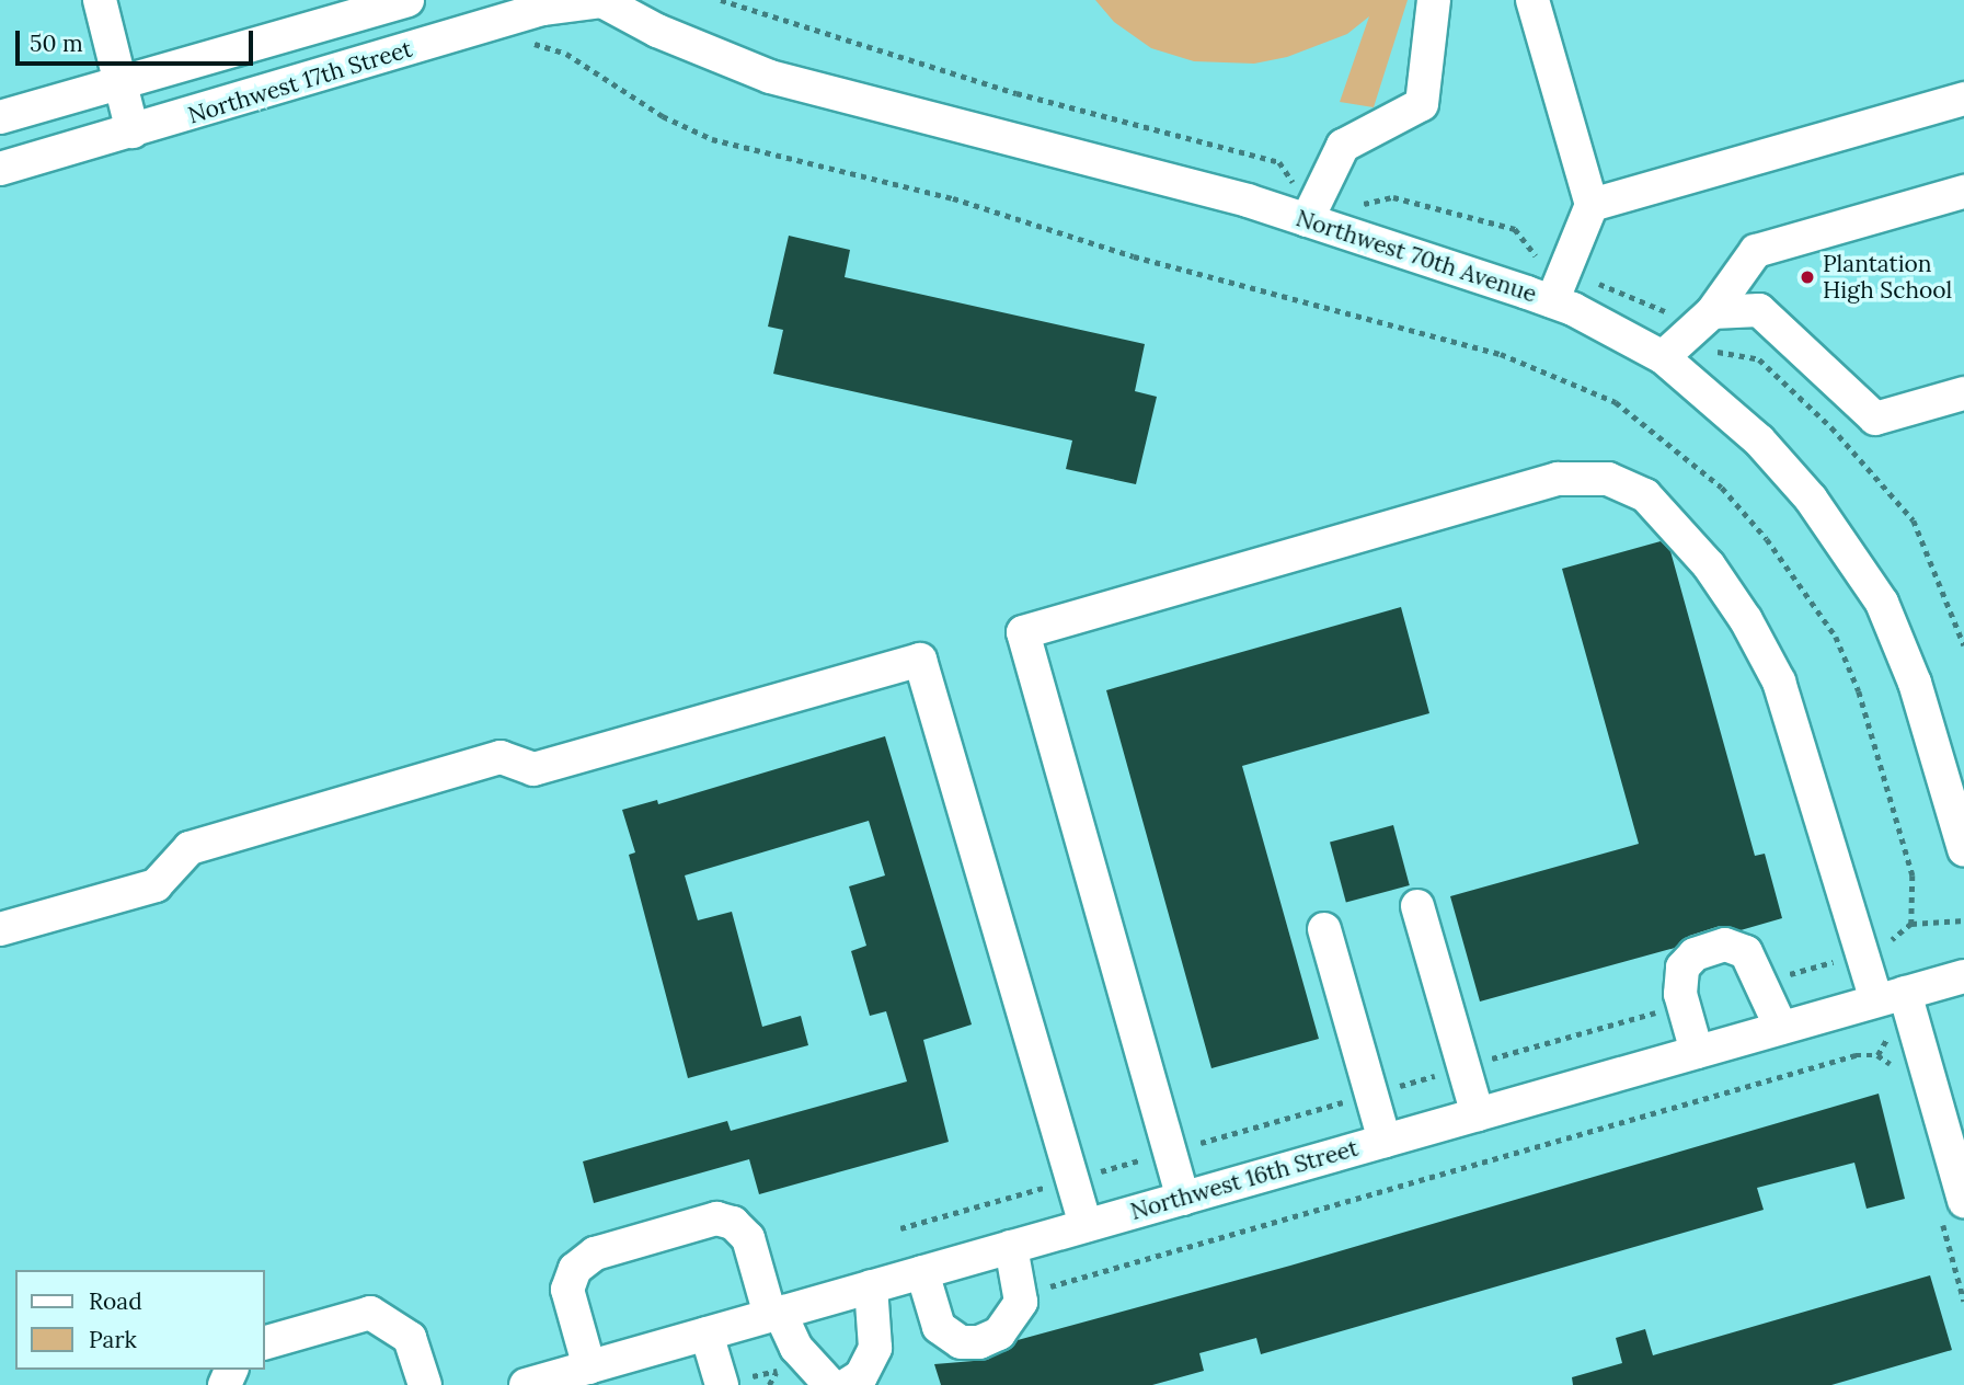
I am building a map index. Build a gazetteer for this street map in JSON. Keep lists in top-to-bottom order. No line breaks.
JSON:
{"streets":{"street":["Northwest 17th Street","Northwest 70th Avenue","Northwest 16th Street"]},"crossings":[["Northwest 17th Street","Northwest 70th Avenue"]],"places":["Plantation High School"],"legend":["Road","Park"],"scale_bar":"50 m"}
